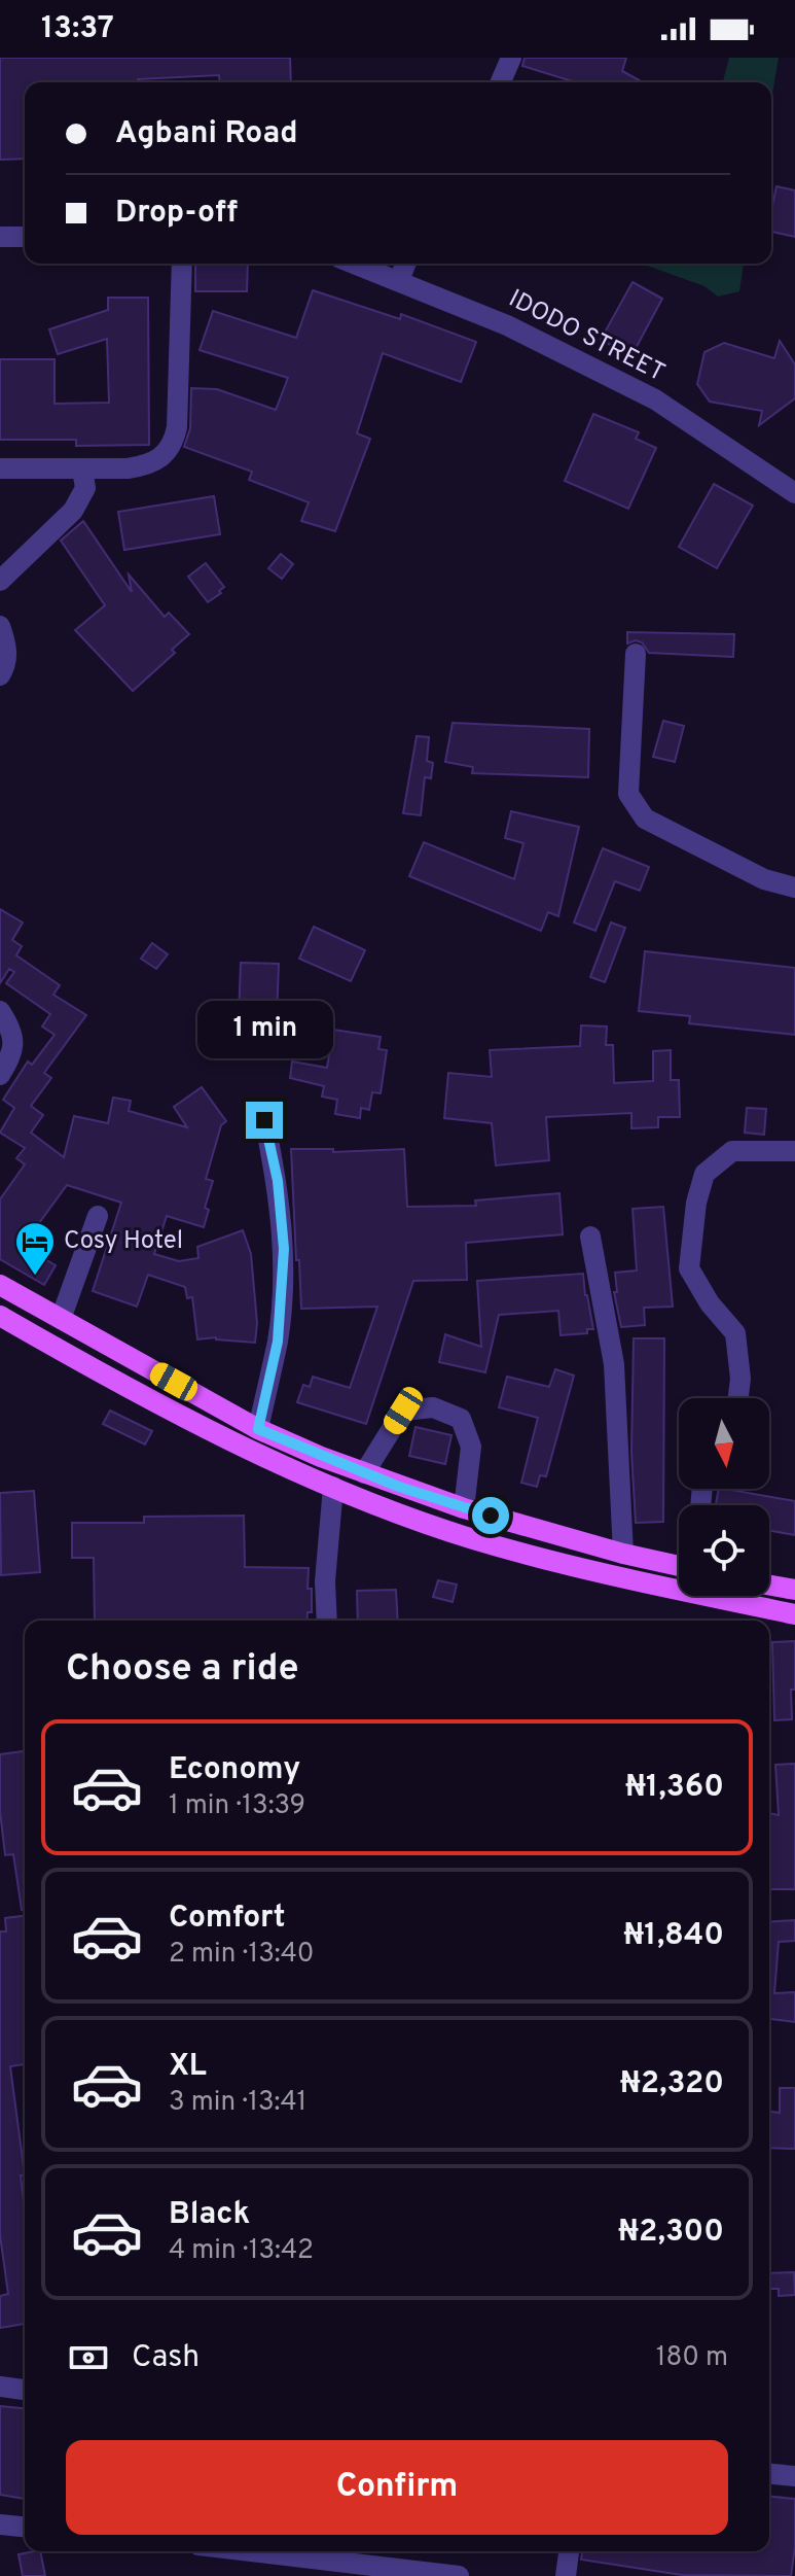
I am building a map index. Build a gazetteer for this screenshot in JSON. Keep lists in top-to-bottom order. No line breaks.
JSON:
{"streets":{"street":["IDODO STREET"]},"places":{"hotel":["Cosy Hotel"]},"north":"bottom","page":{"status":"13:37","banner":["Agbani Road","Drop-off"],"bubble":"1 min","heading":"Choose a ride","list":[{"name":"Economy","note":"1 min · 13:39","value":"₦1,360"},{"name":"Comfort","note":"2 min · 13:40","value":"₦1,840"},{"name":"XL","note":"3 min · 13:41","value":"₦2,320"},{"name":"Black","note":"4 min · 13:42","value":"₦2,300"}],"pay":["Cash","180 m"],"buttons":"Confirm"}}
